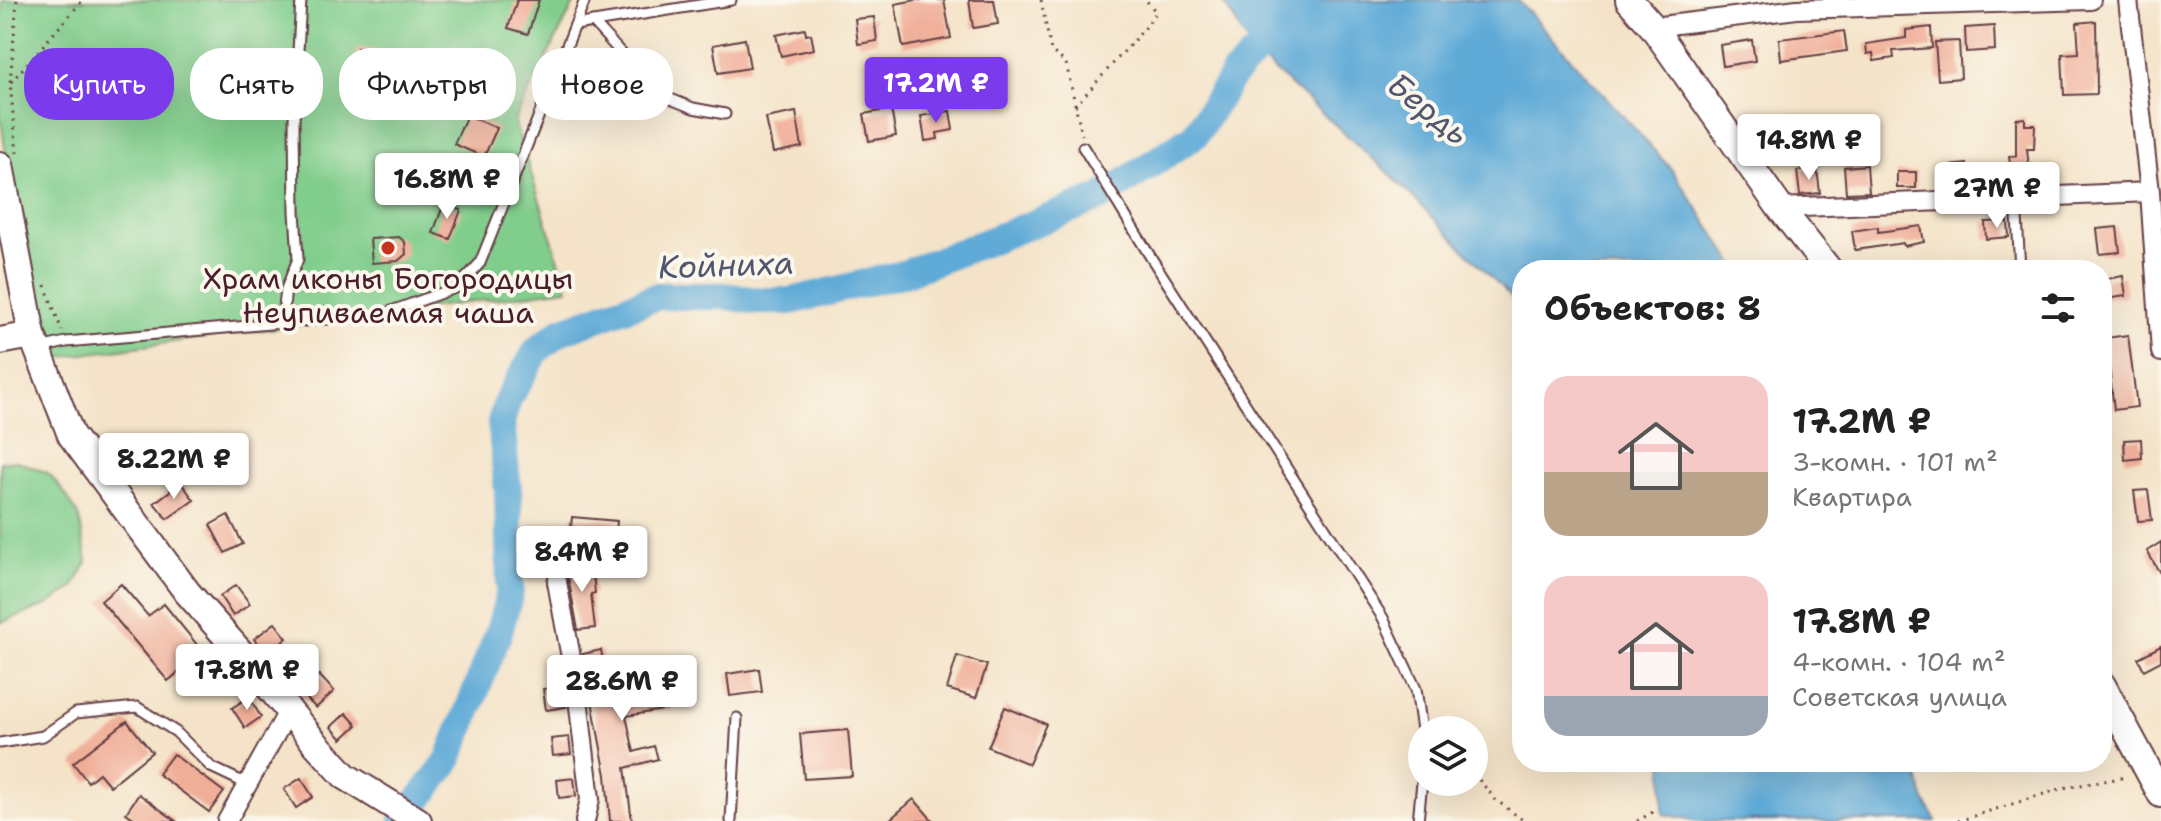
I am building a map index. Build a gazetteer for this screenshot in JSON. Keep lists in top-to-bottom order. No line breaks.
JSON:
{"water":["Бердь","Койниха"],"places":["Храм иконы Богородицы Неупиваемая чаша"],"page":{"chip":["Купить","Снять","Фильтры","Новое"],"price":["17.2M ₽","14.8M ₽","16.8M ₽","27M ₽","8.22M ₽","8.4M ₽","17.8M ₽","28.6M ₽"],"heading":"Объектов: 8","list":[{"name":"17.2M ₽","note":"3-комн. · 101 m² · Квартира"},{"name":"17.8M ₽","note":"4-комн. · 104 m² · Советская улица"}]}}
